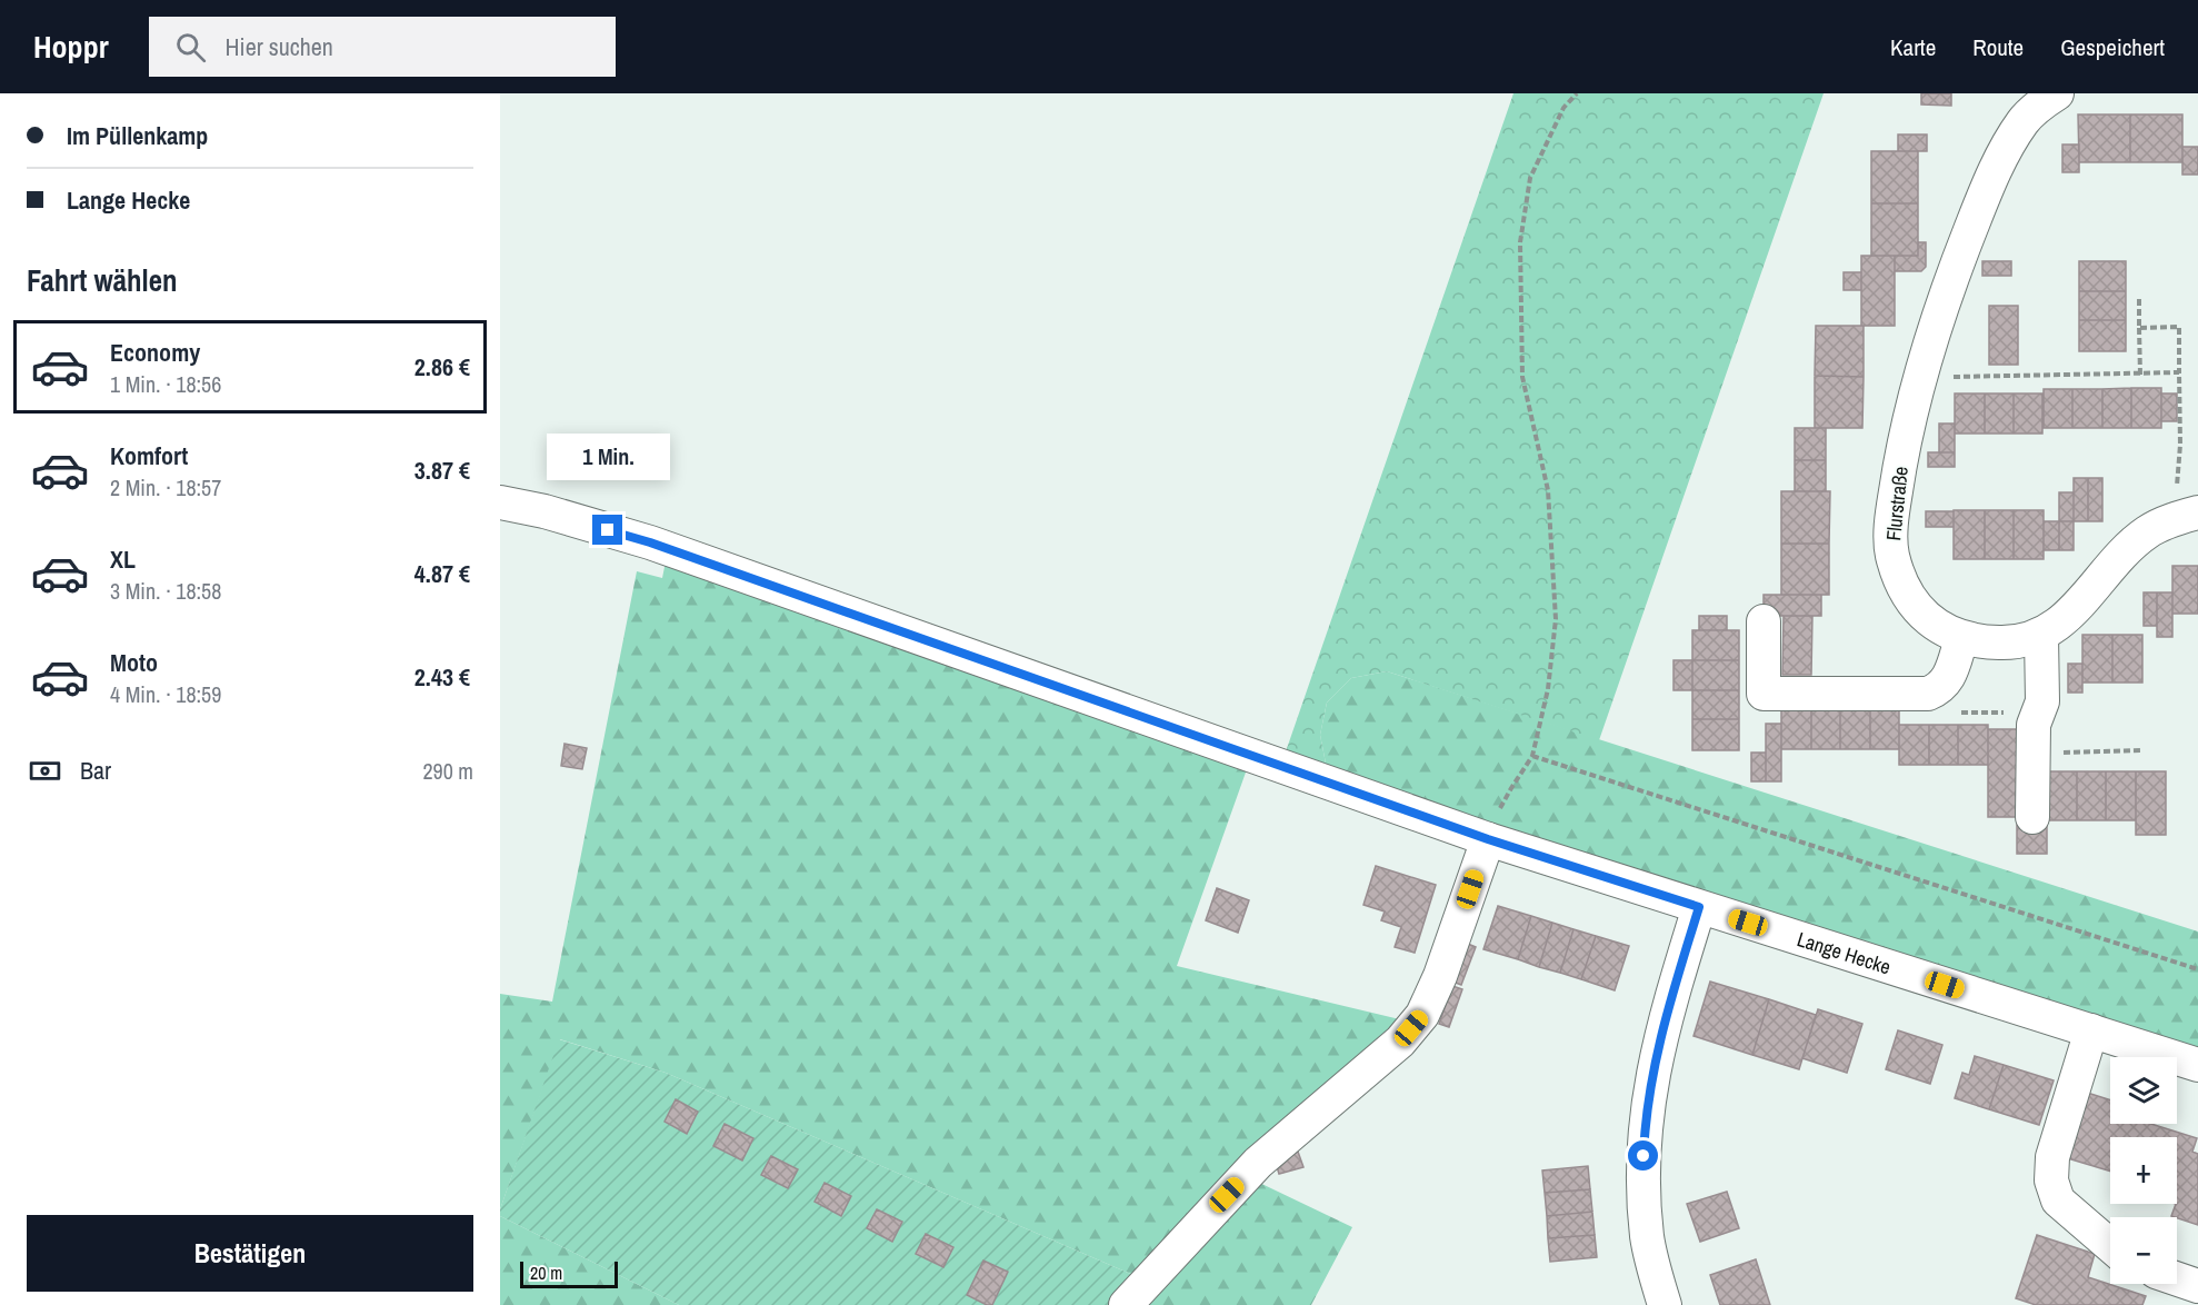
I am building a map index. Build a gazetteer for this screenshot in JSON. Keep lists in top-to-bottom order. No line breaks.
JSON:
{"streets":{"street":["Flurstraße","Lange Hecke"]},"scale_bar":"20 m","page":{"header":"Hoppr","search":"Hier suchen","nav":["Karte","Route","Gespeichert"],"banner":["Im Püllenkamp","Lange Hecke"],"heading":"Fahrt wählen","list":[{"name":"Economy","note":"1 Min. · 18:56","value":"2.86 €"},{"name":"Komfort","note":"2 Min. · 18:57","value":"3.87 €"},{"name":"XL","note":"3 Min. · 18:58","value":"4.87 €"},{"name":"Moto","note":"4 Min. · 18:59","value":"2.43 €"}],"bubble":"1 Min.","pay":["Bar","290 m"],"map_buttons":["+","−"],"buttons":"Bestätigen","scale":"20 m"}}
